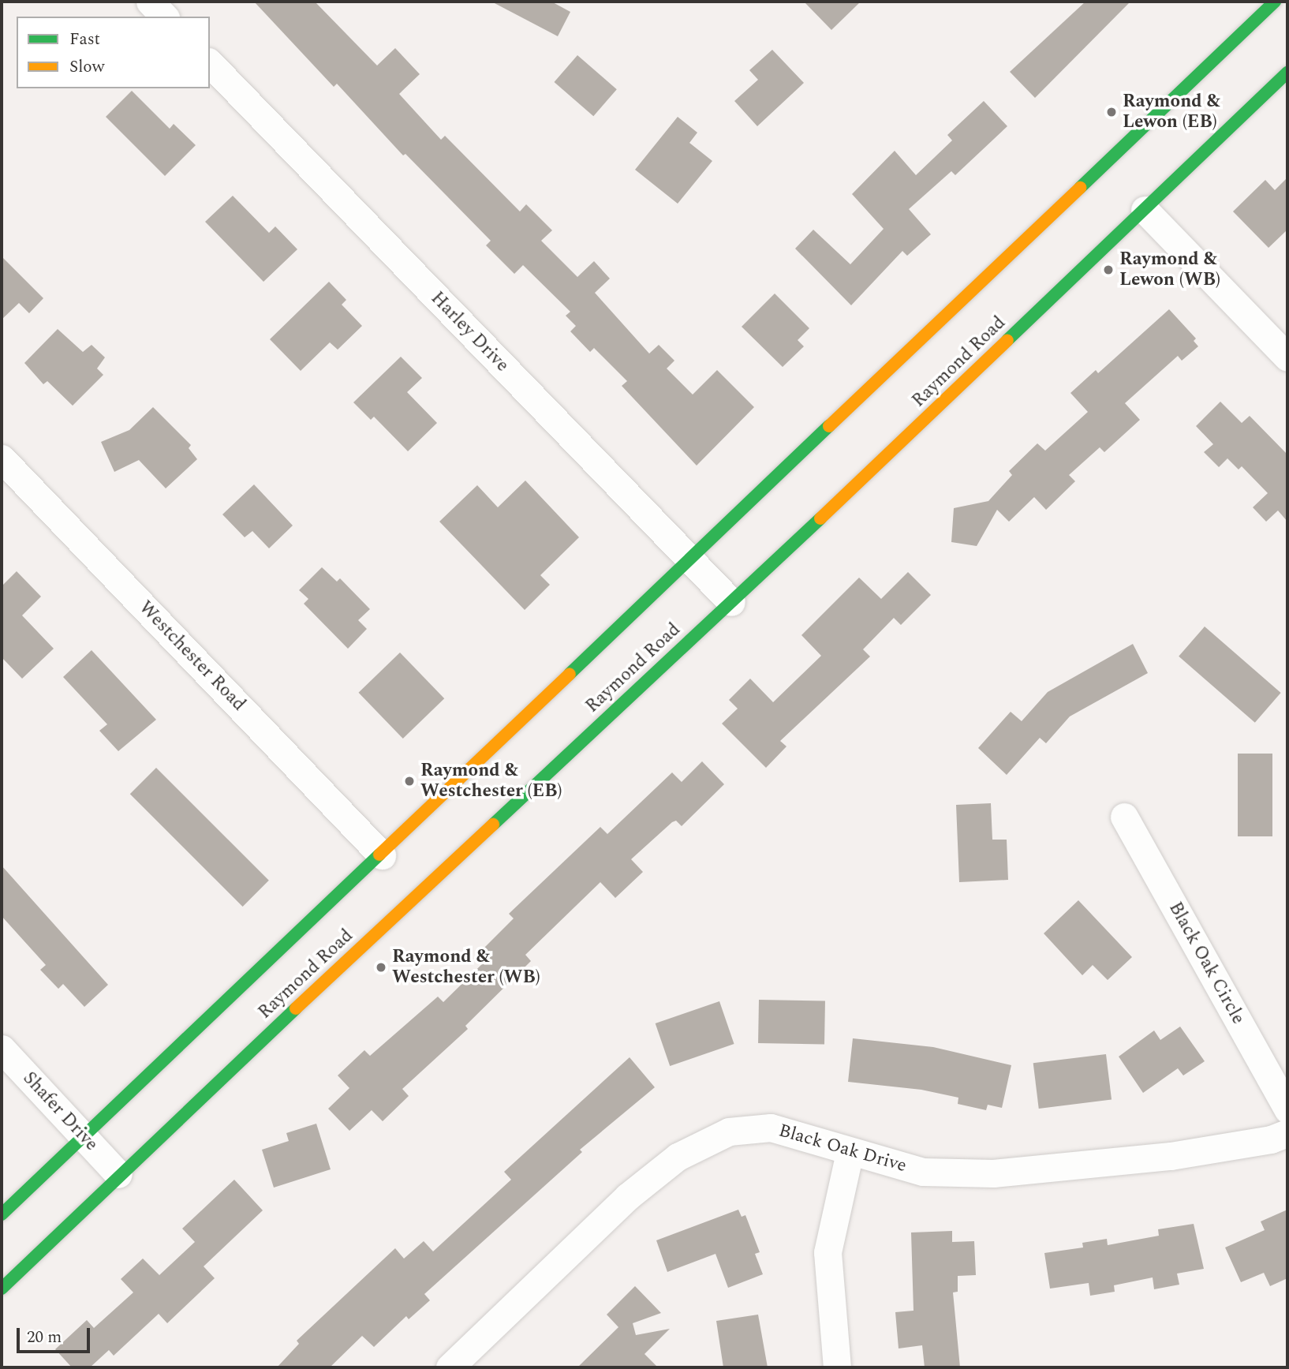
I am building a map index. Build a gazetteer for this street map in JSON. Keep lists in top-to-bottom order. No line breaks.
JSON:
{"streets":{"main road":["Raymond Road"],"street":["Harley Drive","Westchester Road","Black Oak Circle","Shafer Drive","Black Oak Drive"]},"crossings":[["Harley Drive","Raymond Road"],["Raymond Road","Westchester Road"],["Raymond Road","Shafer Drive"]],"places":["Raymond & Lewon (EB)","Raymond & Lewon (WB)","Raymond & Westchester (EB)","Raymond & Westchester (WB)"],"legend":["Fast","Slow"],"scale_bar":"20 m"}
